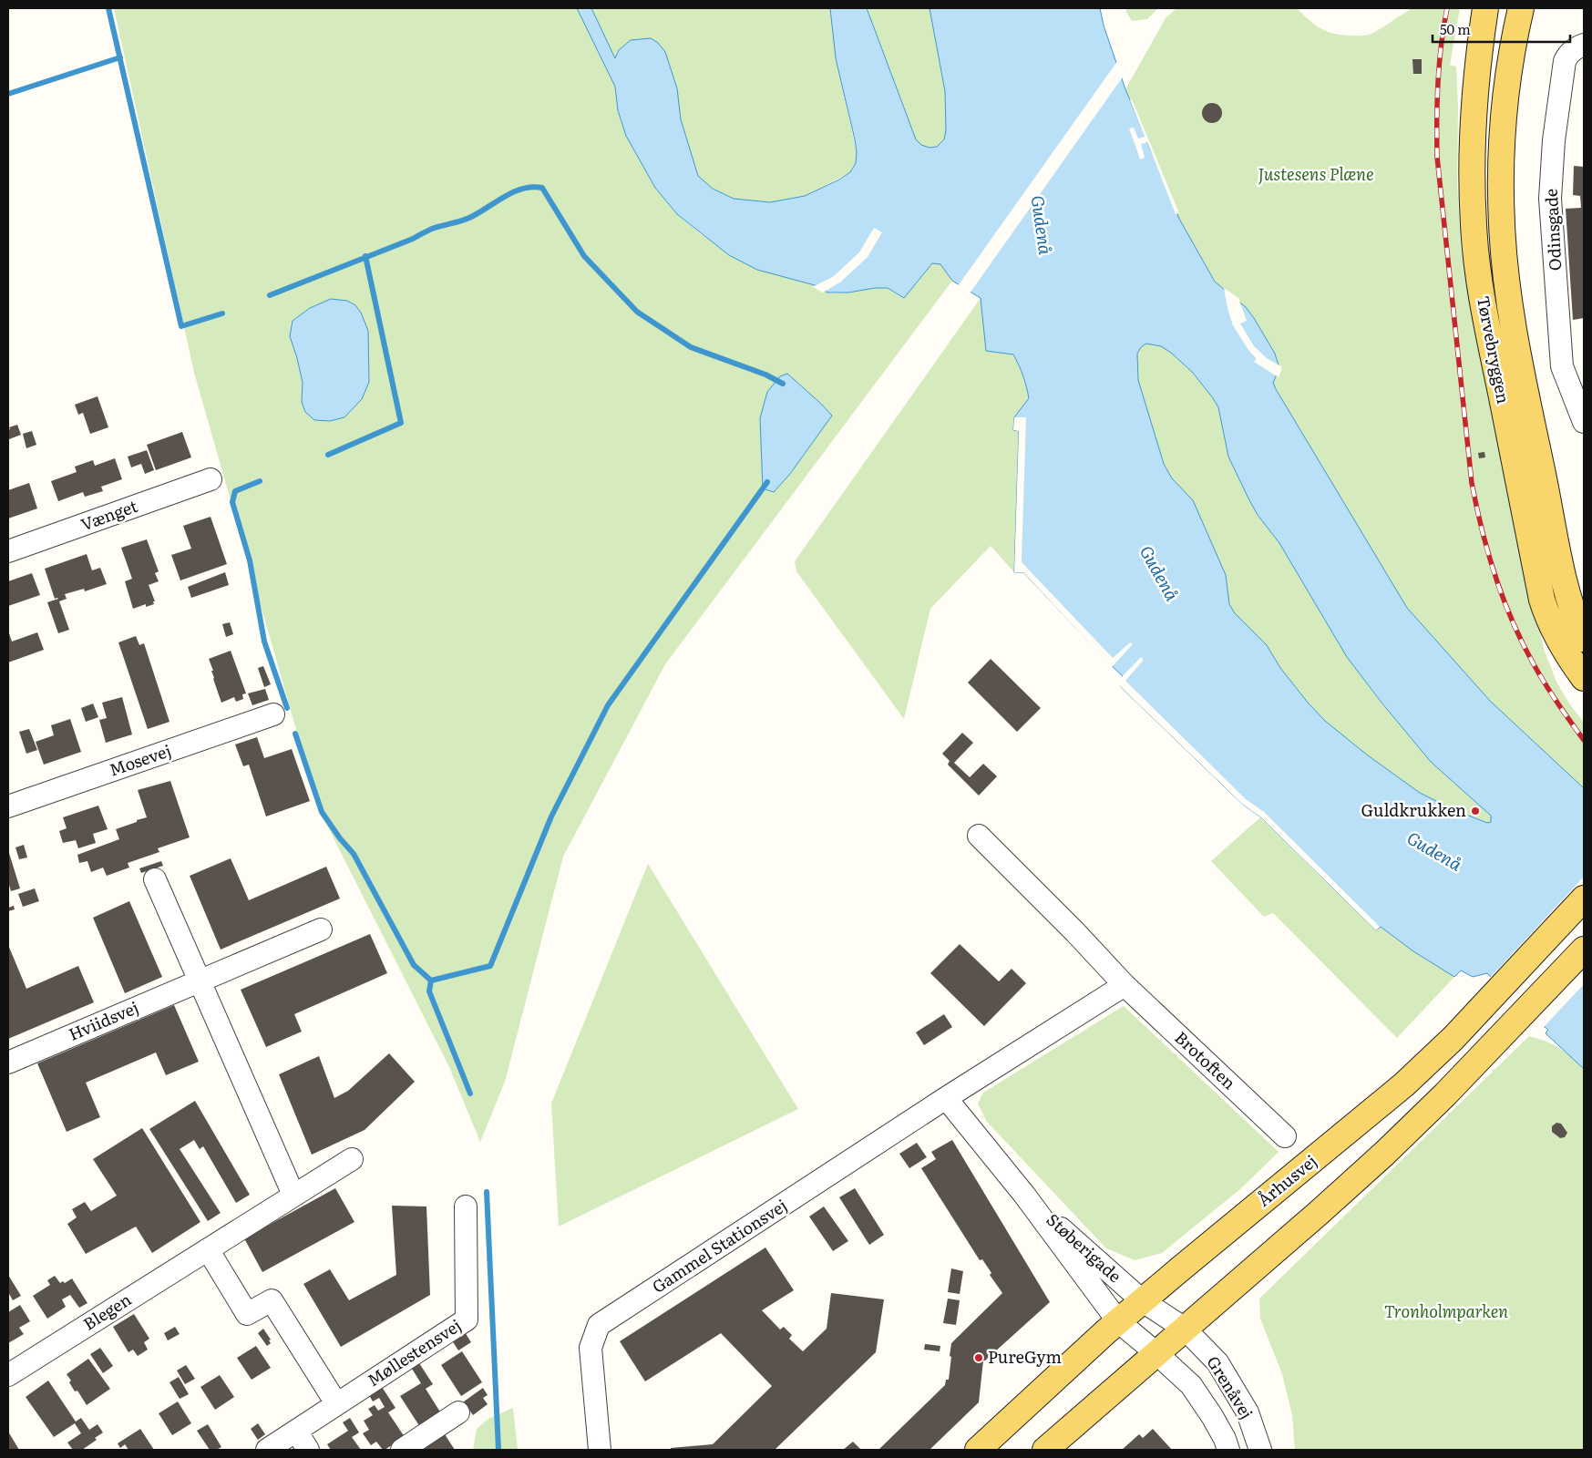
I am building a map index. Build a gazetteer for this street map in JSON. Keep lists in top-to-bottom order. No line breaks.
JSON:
{"streets":{"main road":["Tørvebryggen","Århusvej"],"street":["Odinsgade","Vænget","Mosevej","Hviidsvej","Brotoften","Gammel Stationsvej","Støberigade","Blegen","Møllestensvej","Grenåvej"]},"crossings":[["Århusvej","Støberigade"],["Århusvej","Grenåvej"],["Gammel Stationsvej","Støberigade"],["Støberigade","Grenåvej"]],"water":["Gudenå"],"parks":["Justesens Plæne","Tronholmparken"],"places":["Guldkrukken","PureGym"],"scale_bar":"50 m"}
